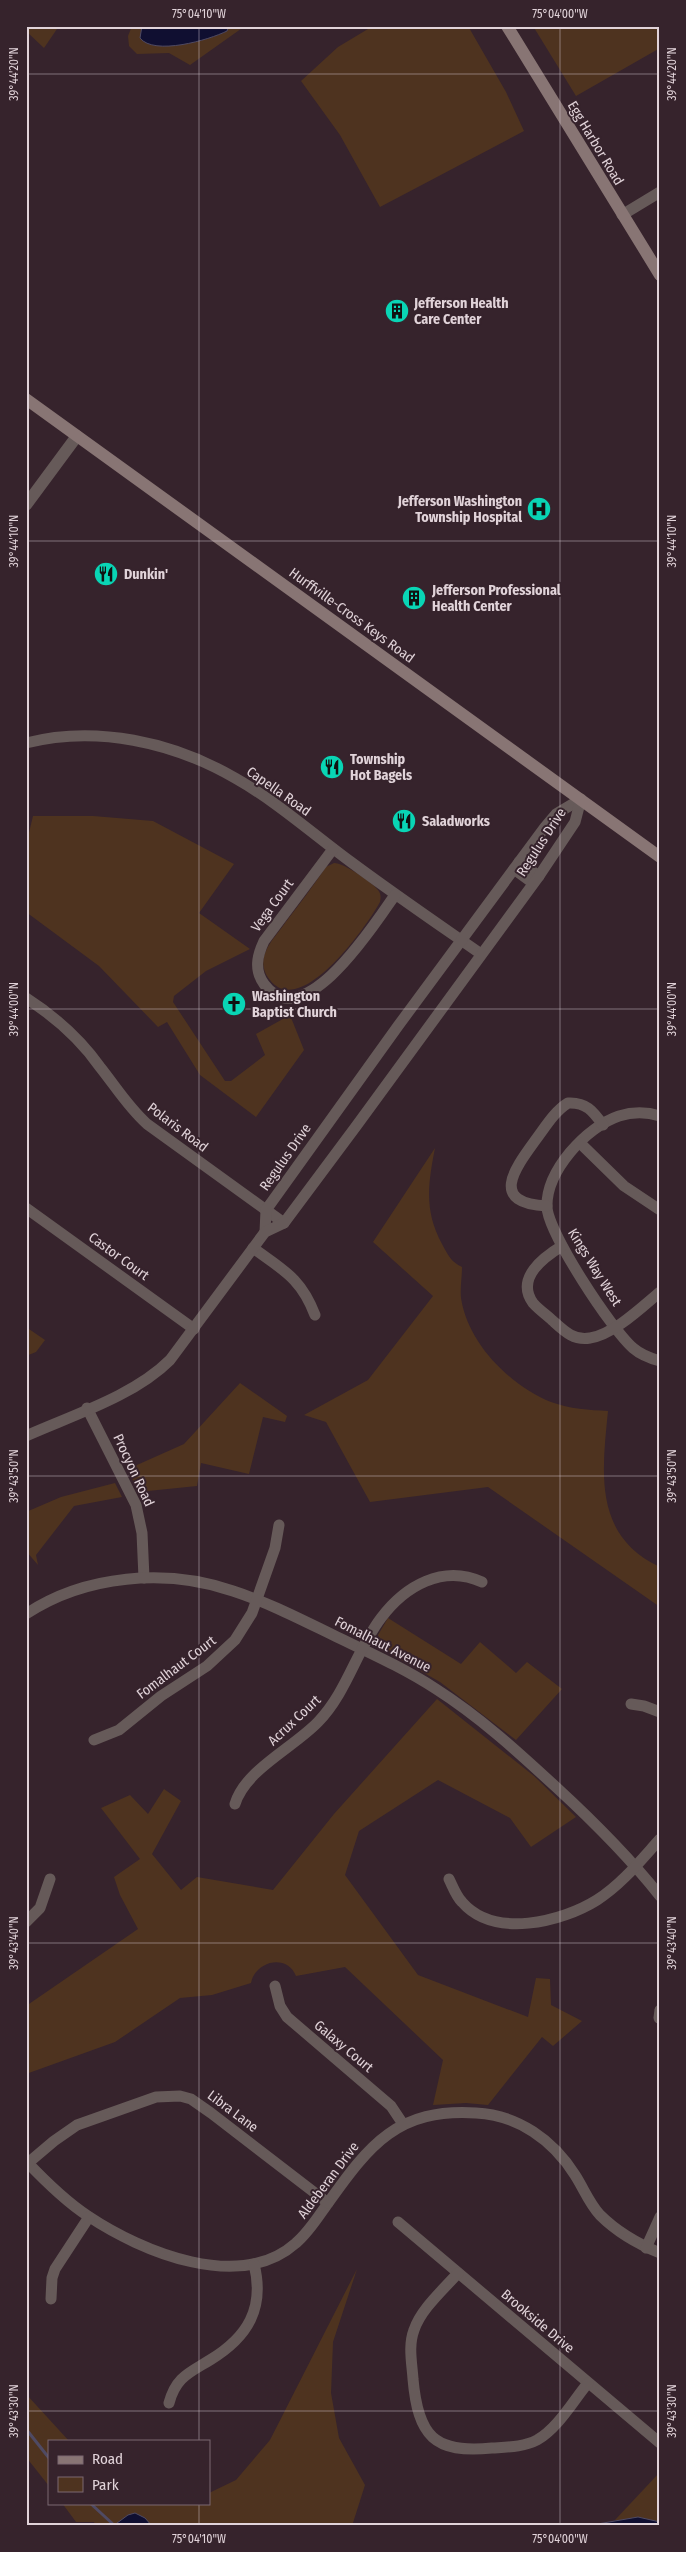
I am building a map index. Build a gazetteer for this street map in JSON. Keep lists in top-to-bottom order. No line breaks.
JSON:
{"streets":{"main road":["Egg Harbor Road","Hurffville-Cross Keys Road"],"street":["Capella Road","Regulus Drive","Vega Court","Polaris Road","Castor Court","Kings Way West","Procyon Road","Fomalhaut Avenue","Fomalhaut Court","Acrux Court","Galaxy Court","Libra Lane","Aldeberan Drive","Brookside Drive"]},"crossings":[["Hurffville-Cross Keys Road","Regulus Drive"],["Capella Road","Regulus Drive"],["Capella Road","Vega Court"],["Regulus Drive","Polaris Road"],["Regulus Drive","Castor Court"],["Regulus Drive","Procyon Road"],["Procyon Road","Fomalhaut Avenue"],["Fomalhaut Avenue","Fomalhaut Court"],["Fomalhaut Avenue","Acrux Court"],["Galaxy Court","Aldeberan Drive"],["Libra Lane","Aldeberan Drive"]],"places":{"building":["Jefferson Health Care Center","Jefferson Professional Health Center"],"hospital":["Jefferson Washington Township Hospital"],"restaurant":["Dunkin'","Township Hot Bagels","Saladworks"],"church":["Washington Baptist Church"]},"legend":["Road","Park"],"coordinates":["75°04'10\"W","75°04'00\"W","39°44'20\"N","39°44'10\"N","39°44'00\"N","39°43'50\"N","39°43'40\"N","39°43'30\"N"]}
